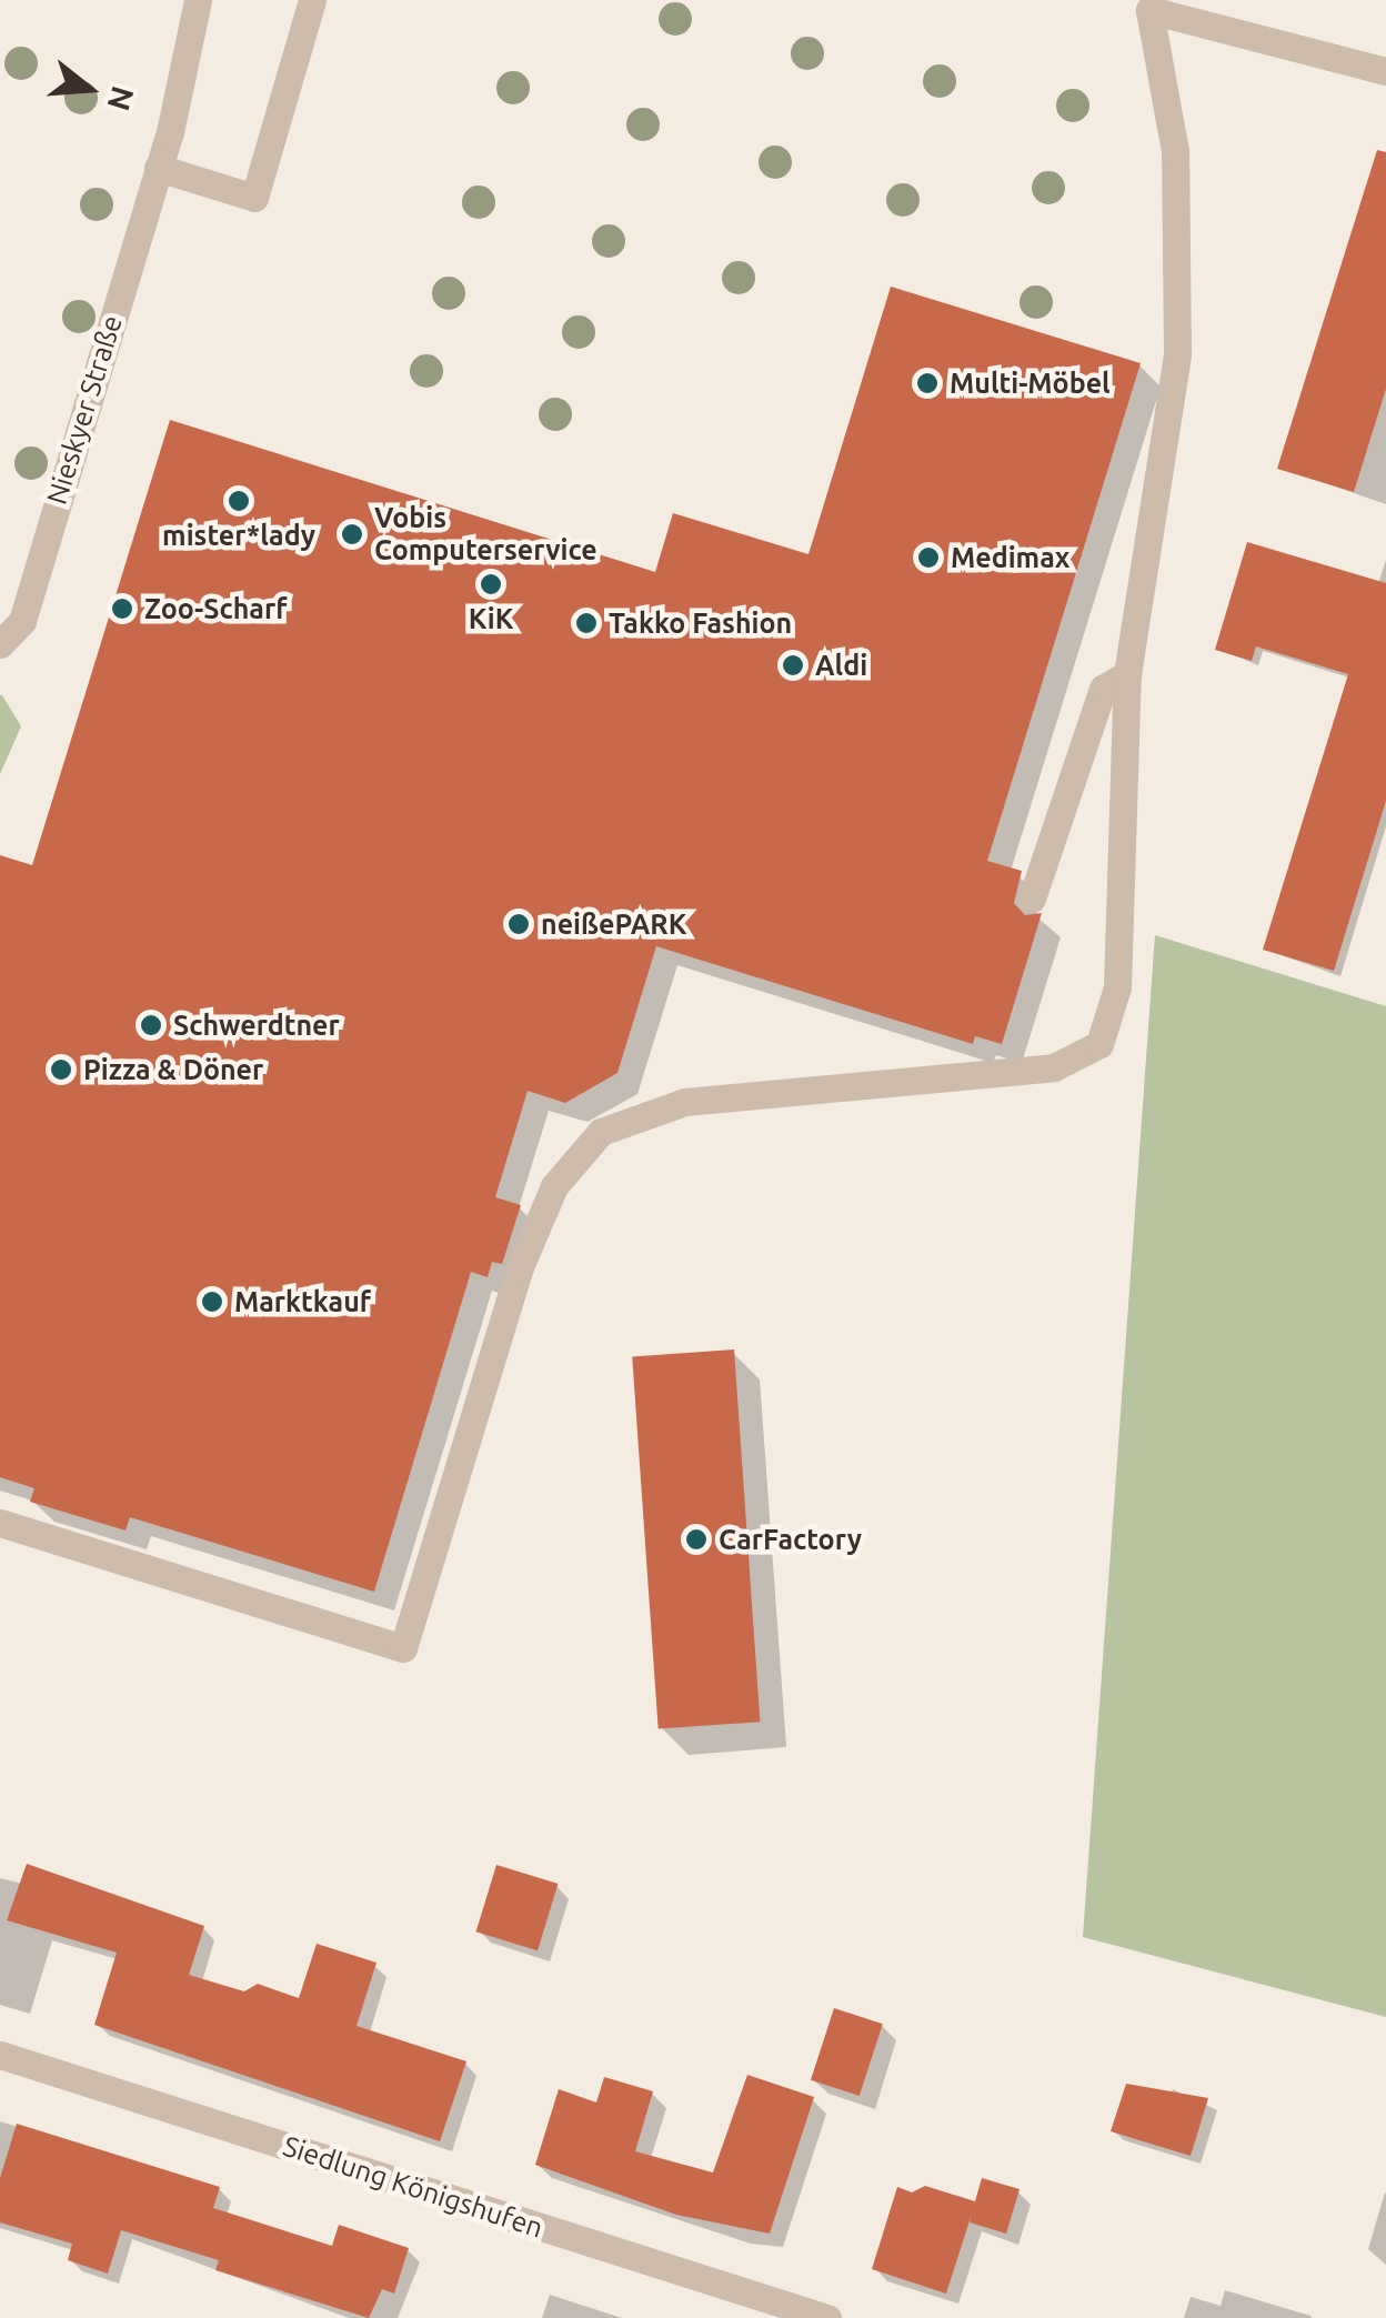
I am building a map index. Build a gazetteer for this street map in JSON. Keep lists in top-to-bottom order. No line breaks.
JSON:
{"streets":{"street":["Nieskyer Straße","Siedlung Königshufen"]},"places":["Multi-Möbel","mister*lady","Vobis Computerservice","Medimax","KiK","Zoo-Scharf","Takko Fashion","Aldi","neißePARK","Schwerdtner","Pizza & Döner","Marktkauf","CarFactory"],"north":"right"}
